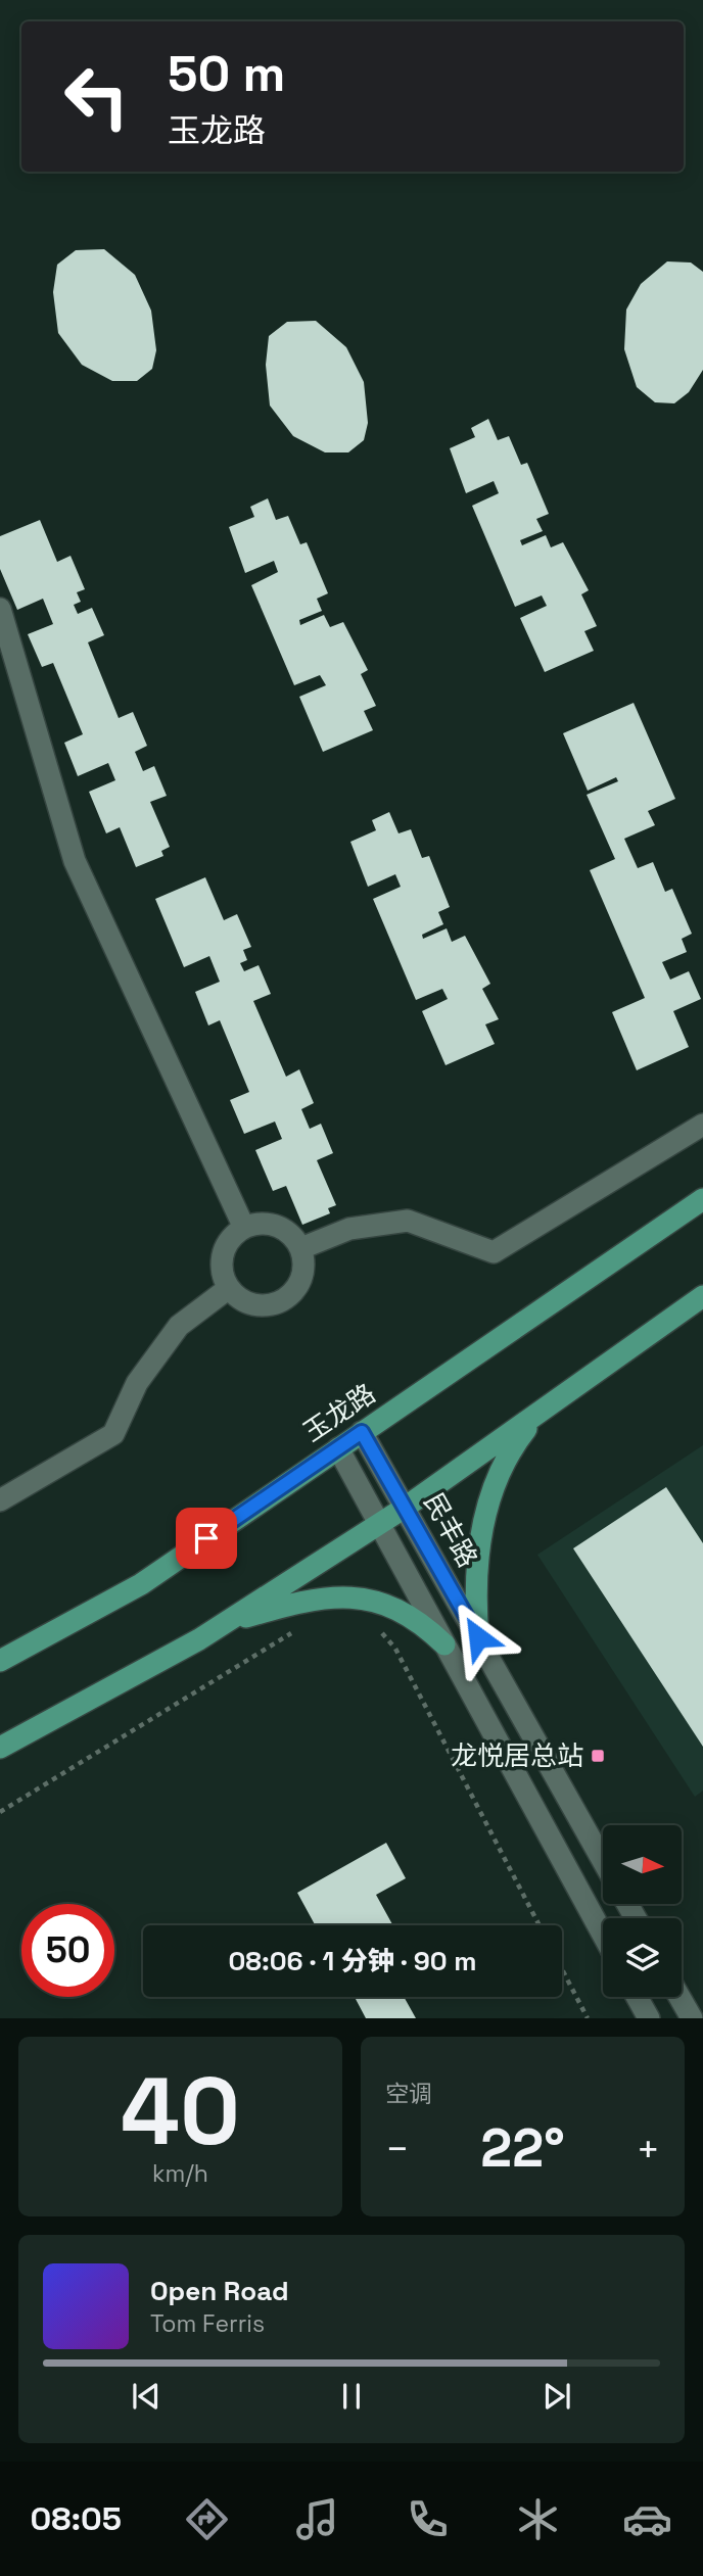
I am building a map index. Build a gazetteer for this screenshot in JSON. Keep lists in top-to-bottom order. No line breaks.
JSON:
{"streets":{"main road":["玉龙路"],"street":["民丰路"]},"crossings":[["玉龙路","民丰路"]],"places":{"transit":["龙悦居总站"]},"north":"right","page":{"turn":["50 m","玉龙路"],"limit":"50","trip":"08:06 · 1 分钟 · 90 m","tile":[["40","km/h"],"空调"],"heat":["−","22°","+"],"song":["Open Road","Tom Ferris"],"tabs":"08:05"}}
